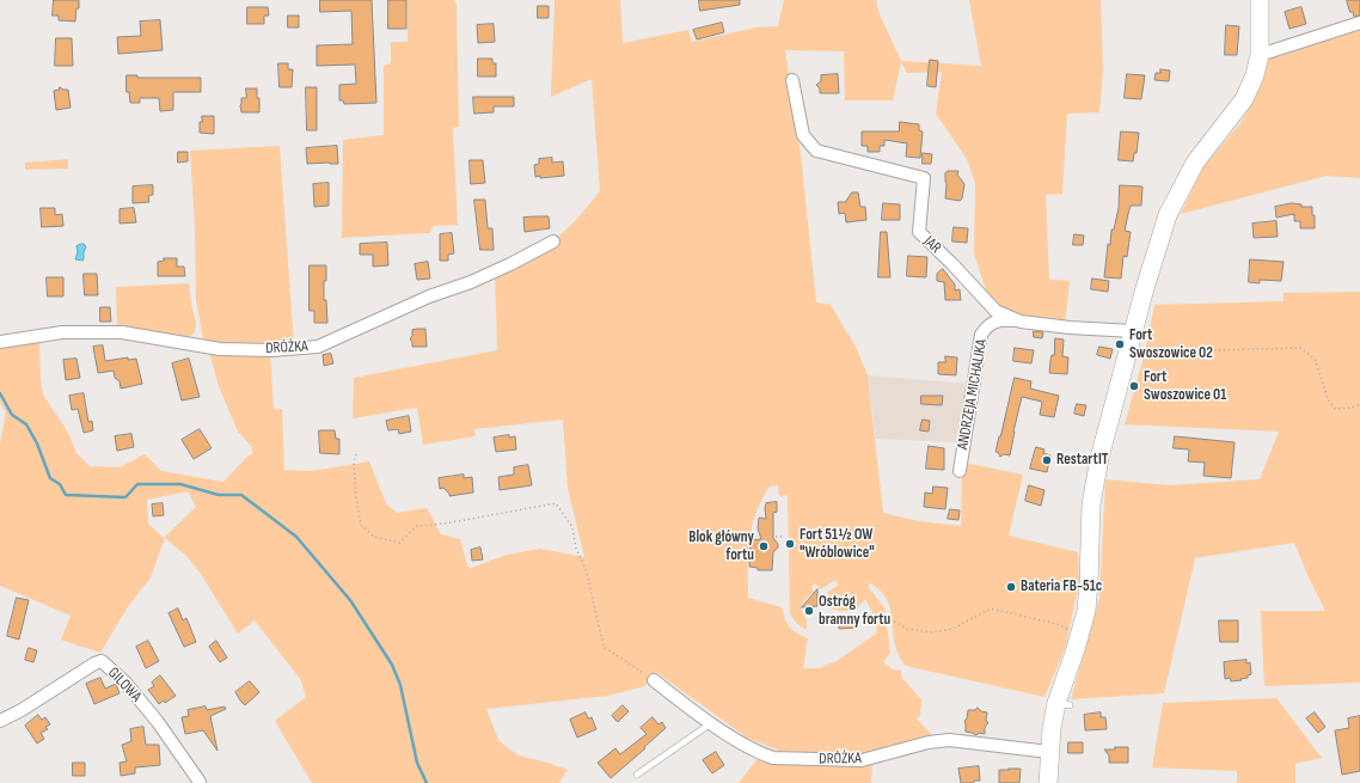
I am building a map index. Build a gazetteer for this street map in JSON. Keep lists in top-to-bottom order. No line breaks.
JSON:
{"streets":{"street":["JAR","DRÓŻKA","ANDRZEJA MICHALIKA","GILOWA"]},"crossings":[["JAR","ANDRZEJA MICHALIKA"]],"places":["Fort Swoszowice 02","Fort Swoszowice 01","RestartIT","Fort 51½ OW \"Wróblowice\"","Blok główny fortu","Bateria FB-51c","Ostróg bramny fortu"]}
